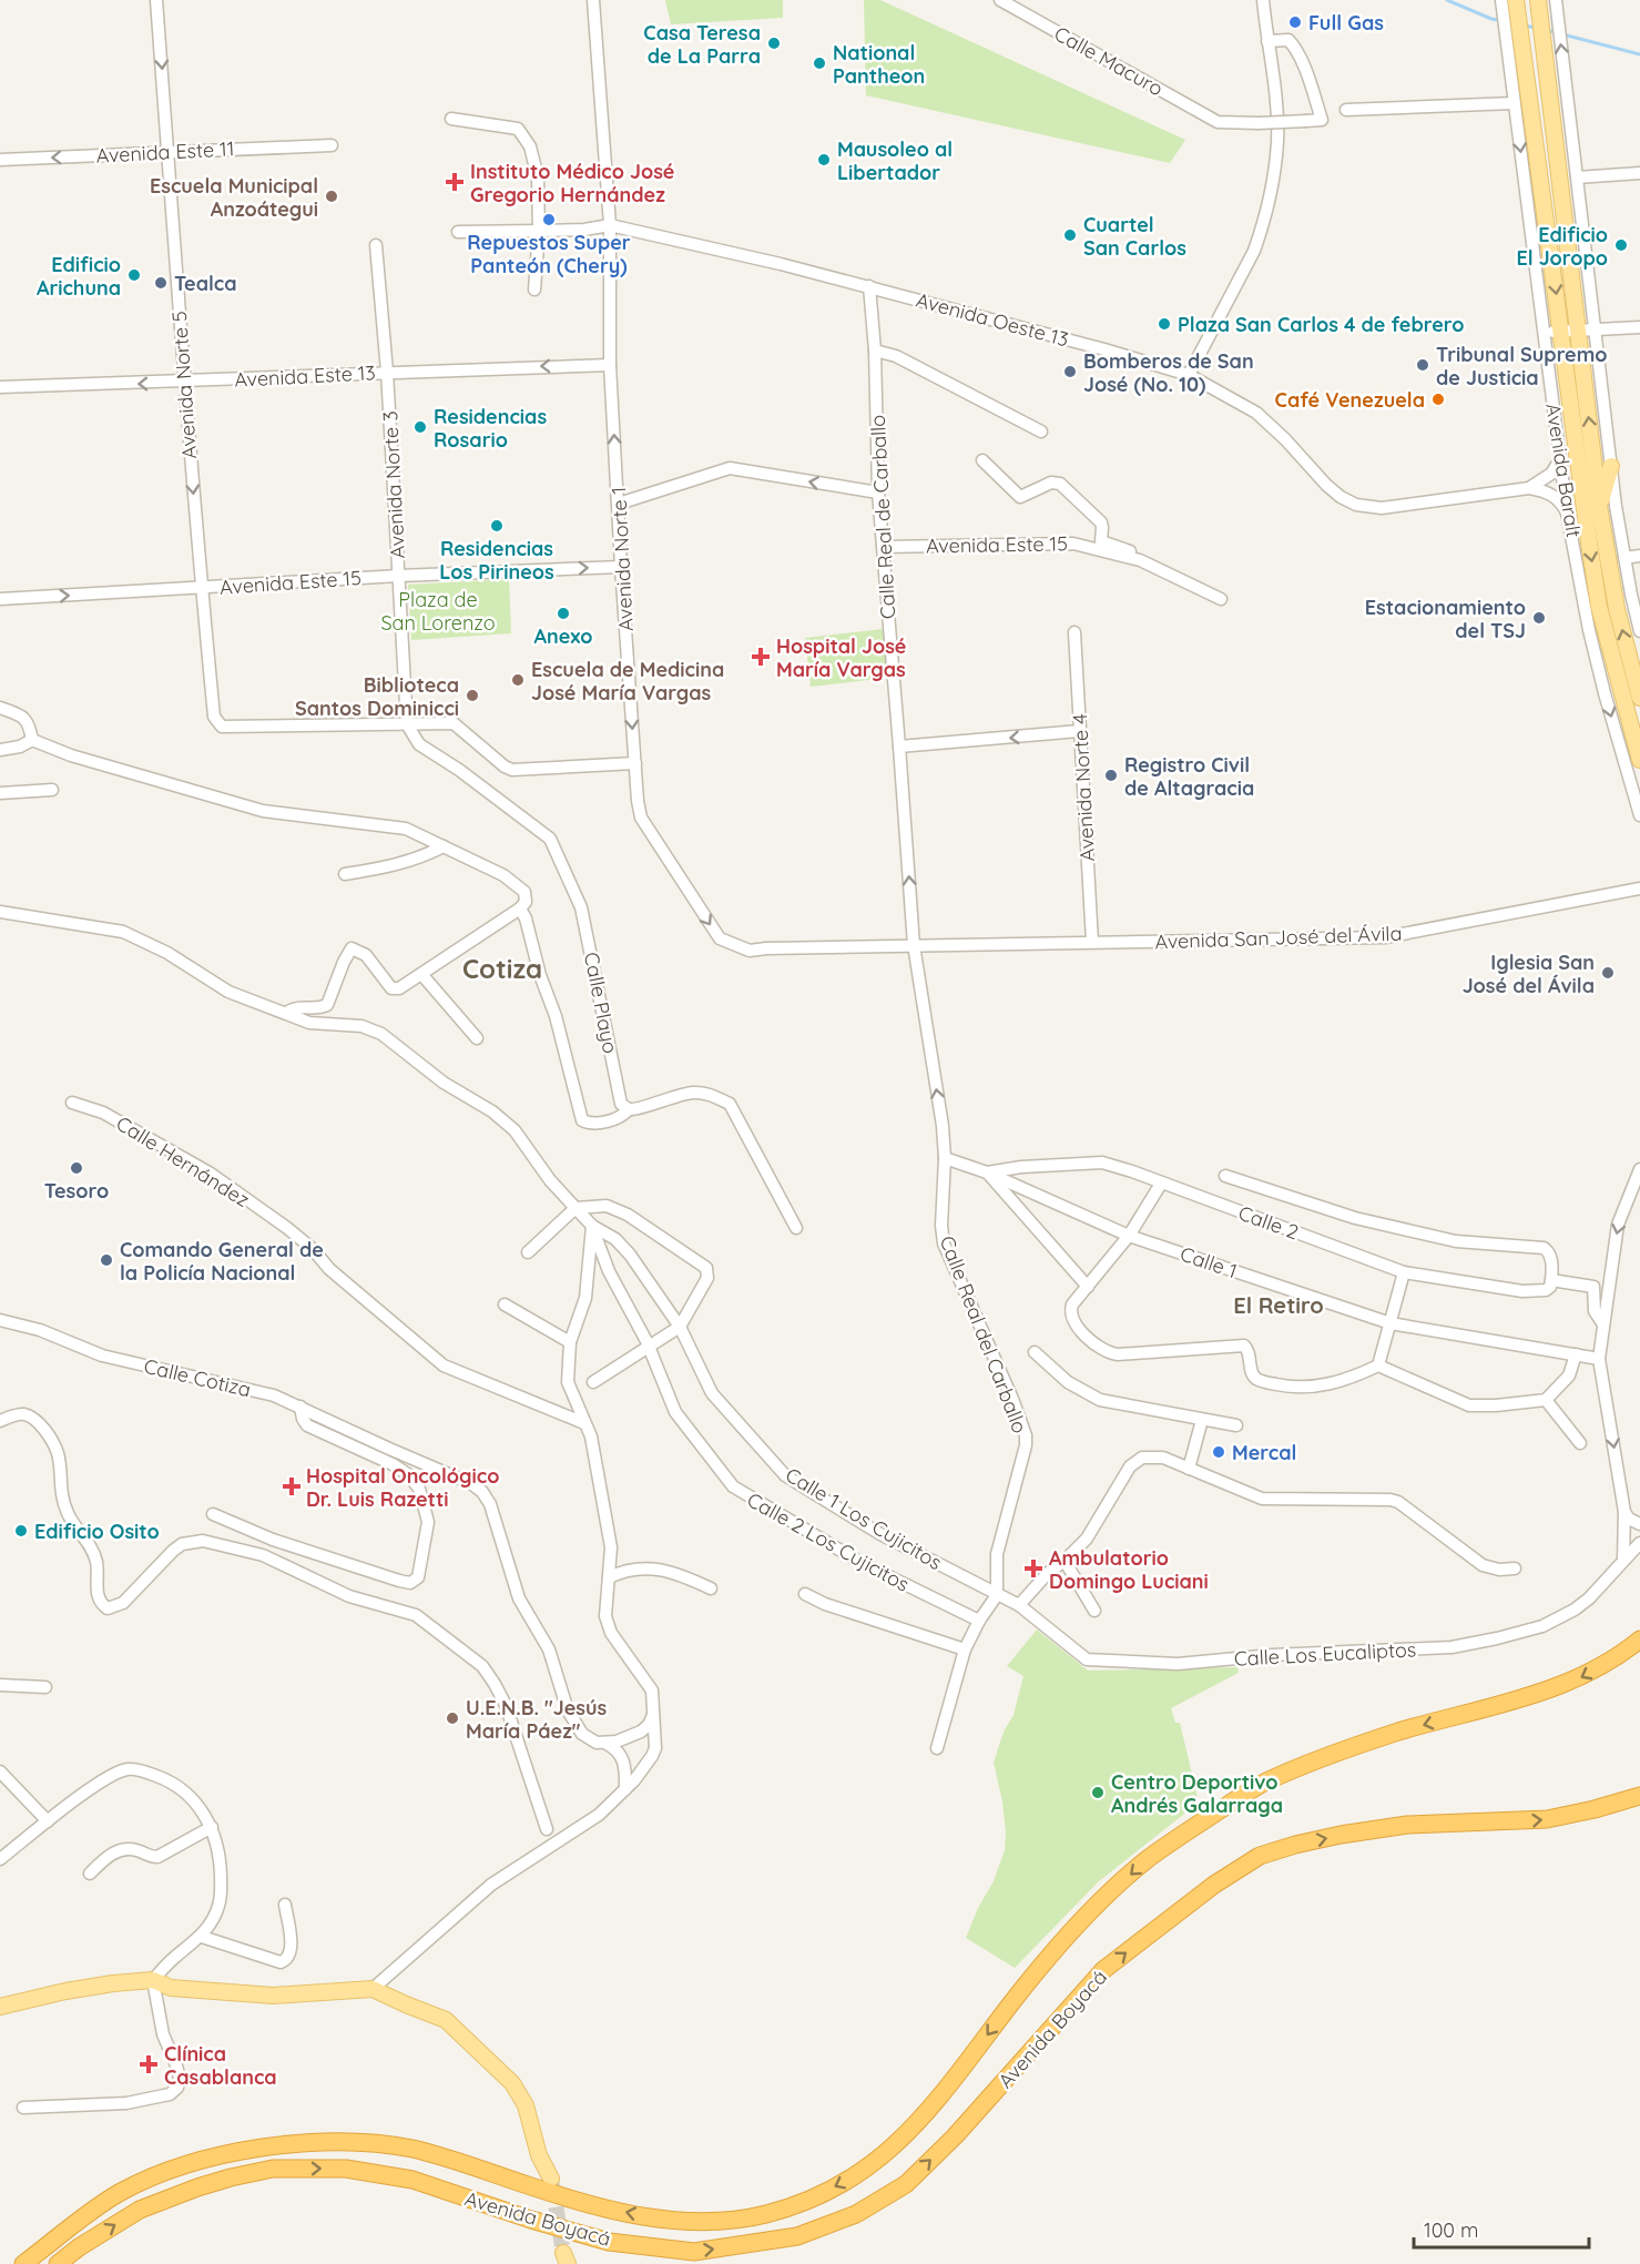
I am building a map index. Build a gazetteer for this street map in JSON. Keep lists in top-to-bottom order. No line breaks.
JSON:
{"streets":{"highway":["Avenida Boyacá"],"main road":["Avenida Baralt"],"street":["Calle Macuro","Avenida Este 11","Avenida Oeste 13","Avenida Este 13","Avenida Norte 5","Avenida Norte 3","Calle Real de Carballo","Avenida Este 15","Avenida Norte 1","Avenida Norte 4","Avenida San José del Ávila","Calle Playo","Calle Hernández","Calle 2","Calle 1","Calle Real del Carballo","Calle Cotiza","Calle 1 Los Cujicitos","Calle 2 Los Cujicitos","Calle Los Eucaliptos"]},"crossings":[["Avenida Este 11","Avenida Norte 5"],["Avenida Oeste 13","Avenida Baralt"],["Avenida Oeste 13","Calle Real de Carballo"],["Avenida Oeste 13","Avenida Norte 1"],["Avenida Este 13","Avenida Norte 5"],["Avenida Este 13","Avenida Norte 3"],["Avenida Este 13","Avenida Norte 1"],["Avenida Norte 5","Avenida Norte 3"],["Avenida Norte 5","Avenida Este 15"],["Avenida Norte 5","Calle Playo"],["Avenida Norte 3","Avenida Este 15"],["Avenida Norte 3","Calle Playo"],["Calle Real de Carballo","Avenida Este 15"],["Calle Real de Carballo","Avenida Norte 1"],["Calle Real de Carballo","Avenida San José del Ávila"],["Calle Real de Carballo","Calle Real del Carballo"],["Avenida Este 15","Avenida Norte 1"],["Avenida Norte 1","Avenida San José del Ávila"],["Avenida Norte 1","Calle Real del Carballo"],["Avenida Norte 4","Avenida San José del Ávila"],["Avenida San José del Ávila","Calle Real del Carballo"],["Calle 2","Calle 1"],["Calle 1","Calle Real del Carballo"],["Calle Real del Carballo","Calle 1 Los Cujicitos"],["Calle Real del Carballo","Calle Los Eucaliptos"],["Calle 1 Los Cujicitos","Calle 2 Los Cujicitos"],["Calle 1 Los Cujicitos","Calle Los Eucaliptos"]],"one_way":["Avenida Este 11","Avenida Este 13","Avenida Norte 5","Avenida Este 15"],"districts":["Cotiza","El Retiro"],"parks":["Plaza de San Lorenzo"],"places":{"other":["Full Gas","Casa Teresa de La Parra","National Pantheon","Mausoleo al Libertador","Escuela Municipal Anzoátegui","Repuestos Super Panteón (Chery)","Cuartel San Carlos","Edificio El Joropo","Edificio Arichuna","Tealca","Plaza San Carlos 4 de febrero","Tribunal Supremo de Justicia","Bomberos de San José (No. 10)","Café Venezuela","Residencias Rosario","Residencias Los Pirineos","Anexo","Estacionamiento del TSJ","Escuela de Medicina José María Vargas","Biblioteca Santos Dominicci","Registro Civil de Altagracia","Iglesia San José del Ávila","Tesoro","Comando General de la Policía Nacional","Mercal","Edificio Osito","U.E.N.B. \"Jesús María Páez\"","Centro Deportivo Andrés Galarraga"],"health":["Instituto Médico José Gregorio Hernández","Hospital José María Vargas","Hospital Oncológico Dr. Luis Razetti","Ambulatorio Domingo Luciani","Clínica Casablanca"]},"scale_bar":"100 m"}
